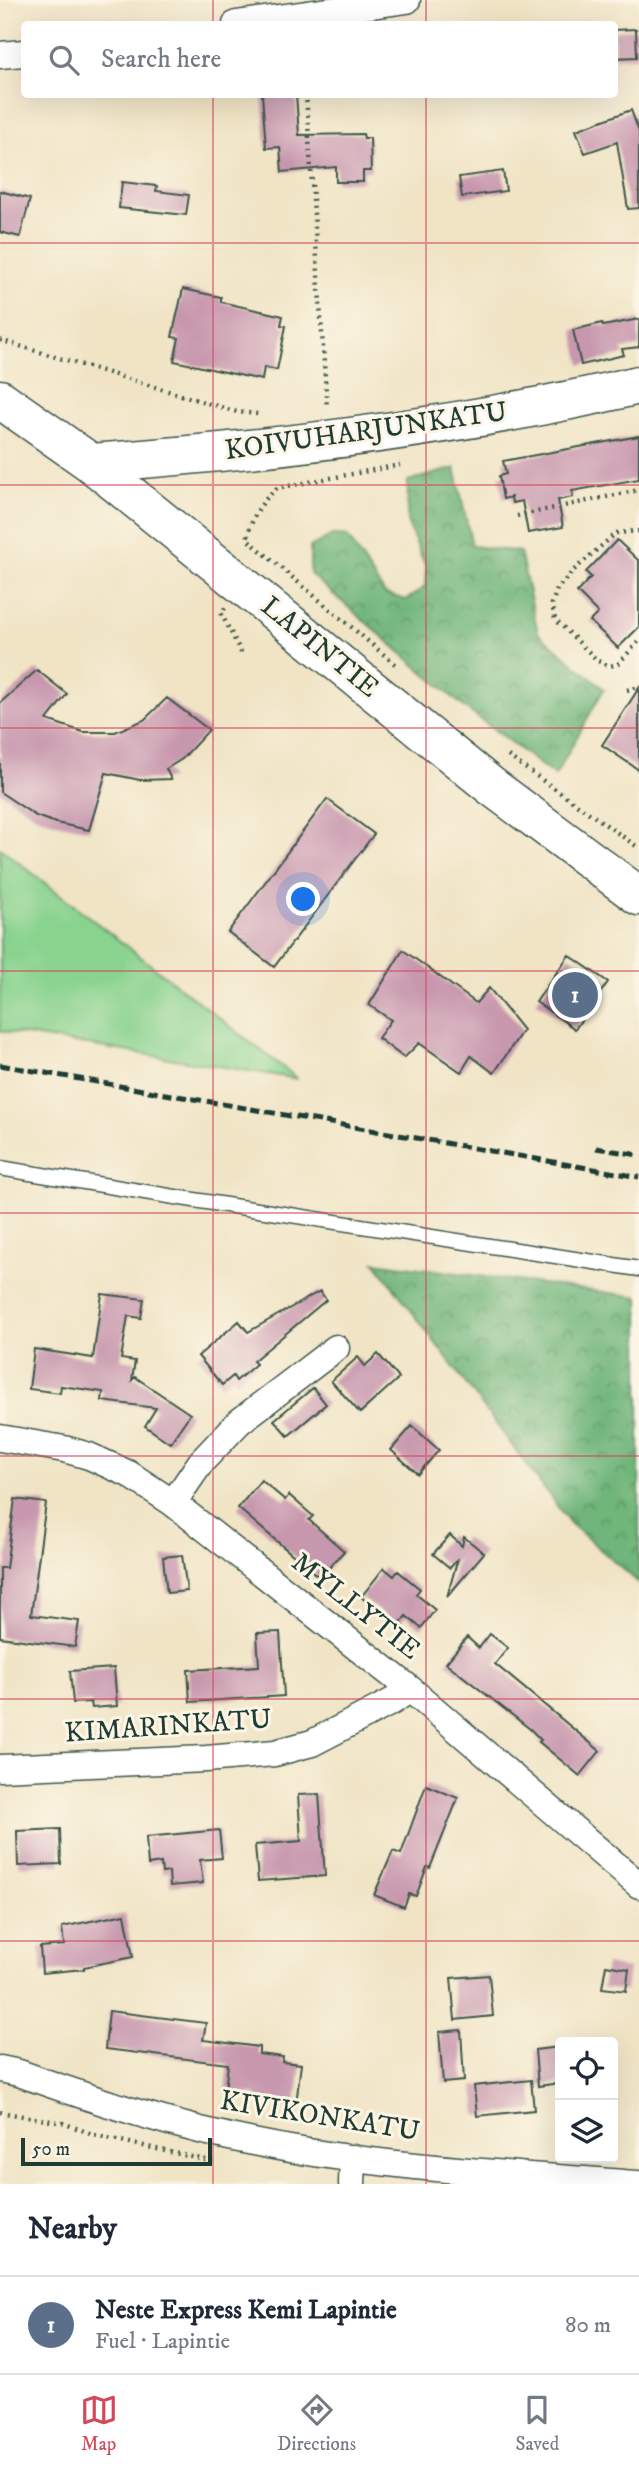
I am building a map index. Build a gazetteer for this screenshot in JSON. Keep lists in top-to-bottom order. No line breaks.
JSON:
{"streets":{"main road":["KOIVUHARJUNKATU","LAPINTIE"],"street":["MYLLYTIE","KIMARINKATU","KIVIKONKATU"]},"crossings":[["KOIVUHARJUNKATU","LAPINTIE"],["MYLLYTIE","KIMARINKATU"]],"scale_bar":"50 m","page":{"search":"Search here","pins":"1","scale":"50 m","heading":"Nearby","list":[{"mark":"1","name":"Neste Express Kemi Lapintie","note":"Fuel · Lapintie","value":"80 m"}],"nav":["Map","Directions","Saved"]}}
